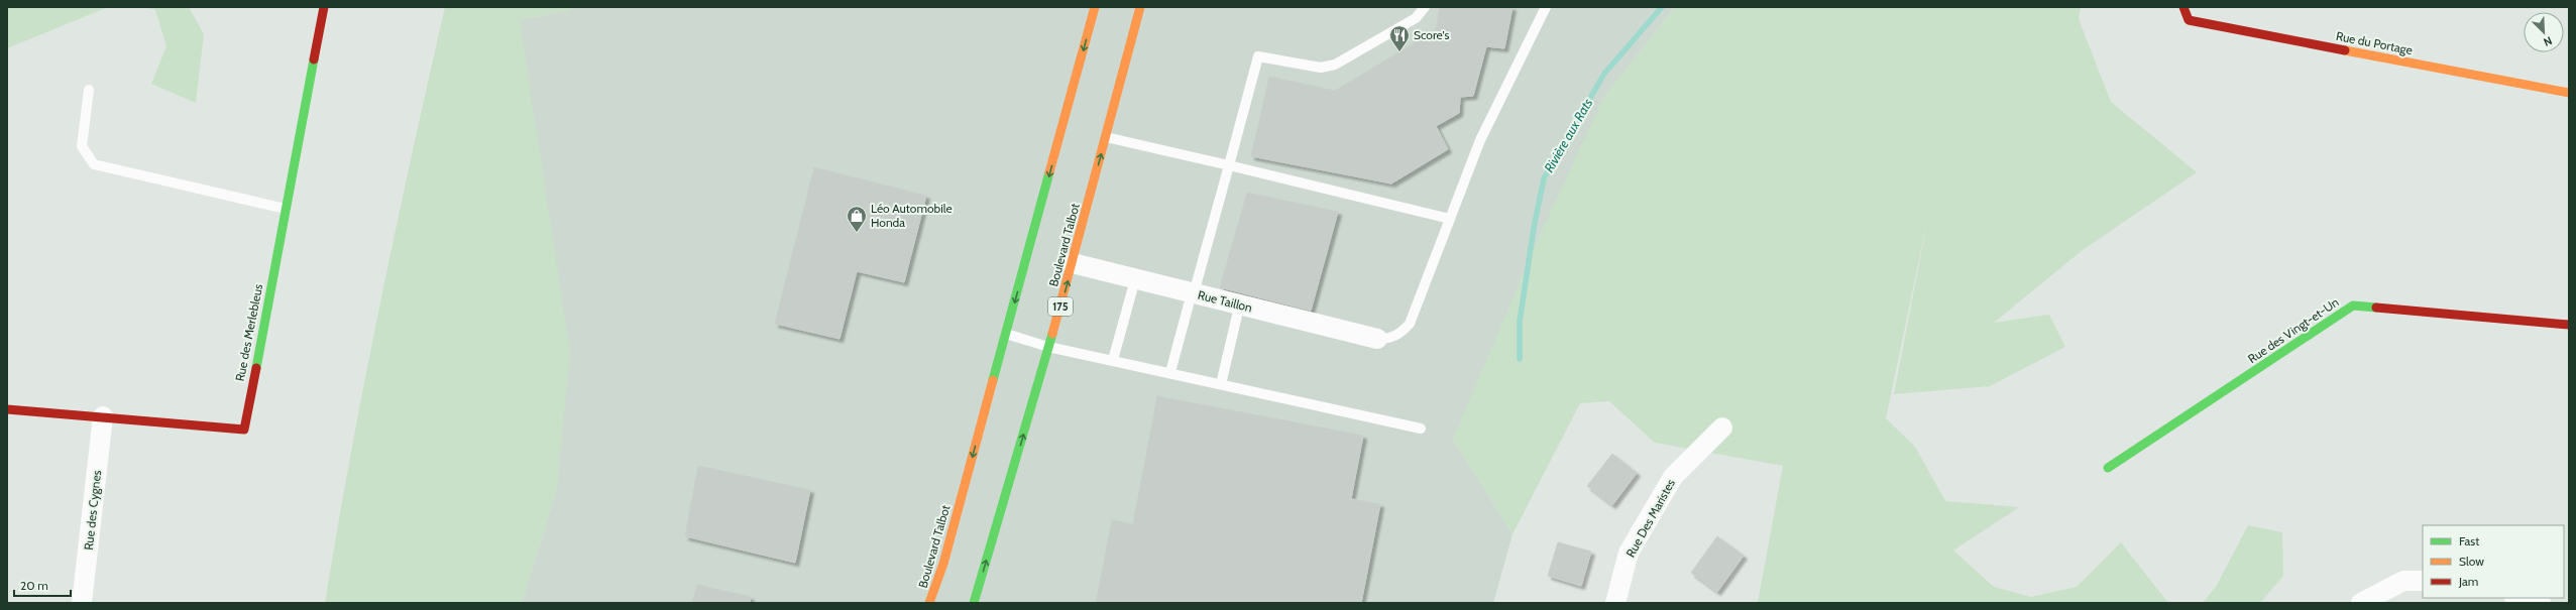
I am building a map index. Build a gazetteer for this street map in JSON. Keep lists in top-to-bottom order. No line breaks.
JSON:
{"streets":{"street":["Rue du Portage","Boulevard Talbot","Rue Taillon","175","Rue des Vingt-et-Un","Rue des Merlebleus","Rue des Cygnes","Rue Des Maristes"]},"crossings":[["Boulevard Talbot","Rue Taillon"],["Rue des Merlebleus","Rue des Cygnes"]],"water":["Rivière aux Rats"],"places":{"restaurant":["Score's"],"shop":["Léo Automobile Honda"]},"legend":["Fast","Slow","Jam"],"scale_bar":"20 m","north":"bottom right"}
